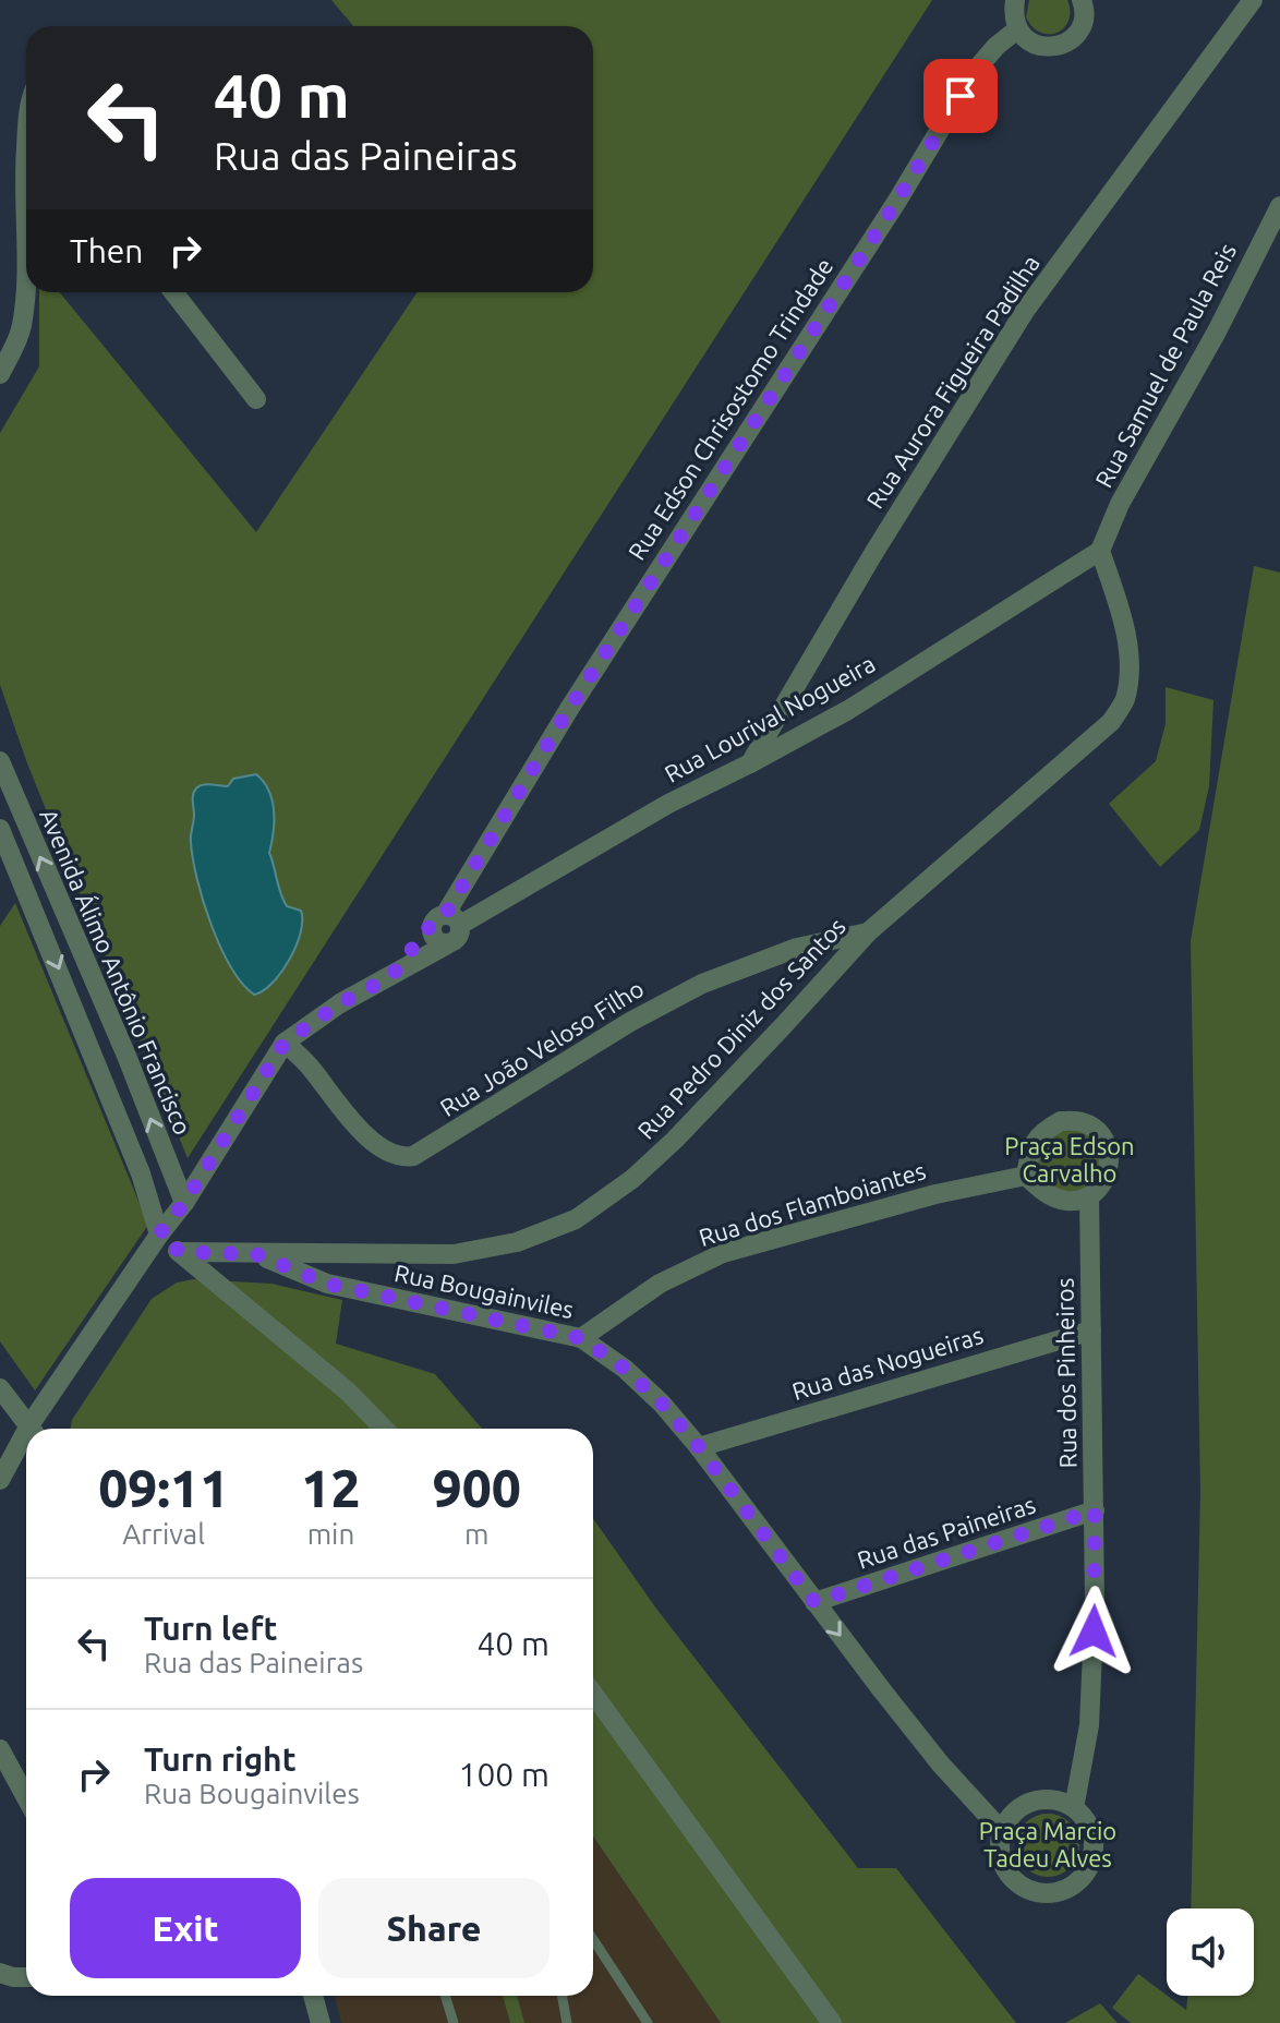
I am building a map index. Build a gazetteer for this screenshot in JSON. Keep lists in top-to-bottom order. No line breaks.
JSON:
{"streets":{"street":["Rua Samuel de Paula Reis","Rua Aurora Figueira Padilha","Rua Edson Chrisostomo Trindade","Rua Lourival Nogueira","Avenida Álimo Antônio Francisco","Rua Pedro Diniz dos Santos","Rua João Veloso Filho","Rua dos Flamboiantes","Rua Bougainviles","Rua das Nogueiras","Rua dos Pinheiros","Rua das Paineiras"]},"crossings":[["Rua Samuel de Paula Reis","Rua Lourival Nogueira"],["Rua Samuel de Paula Reis","Rua Pedro Diniz dos Santos"],["Rua Aurora Figueira Padilha","Rua Lourival Nogueira"],["Rua Edson Chrisostomo Trindade","Rua Lourival Nogueira"],["Rua Lourival Nogueira","Rua Pedro Diniz dos Santos"],["Rua Pedro Diniz dos Santos","Rua João Veloso Filho"],["Rua Pedro Diniz dos Santos","Rua Bougainviles"],["Rua dos Flamboiantes","Rua Bougainviles"],["Rua dos Flamboiantes","Rua dos Pinheiros"],["Rua Bougainviles","Rua das Nogueiras"],["Rua Bougainviles","Rua dos Pinheiros"],["Rua Bougainviles","Rua das Paineiras"],["Rua das Nogueiras","Rua dos Pinheiros"],["Rua dos Pinheiros","Rua das Paineiras"]],"parks":["Praça Edson Carvalho","Praça Marcio Tadeu Alves"],"page":{"turn":["40 m","Rua das Paineiras"],"then":"Then","eta":["09:11","Arrival","12","min","900","m"],"list":[{"name":"Turn left","note":"Rua das Paineiras","value":"40 m"},{"name":"Turn right","note":"Rua Bougainviles","value":"100 m"}],"buttons":["Exit","Share"]}}
